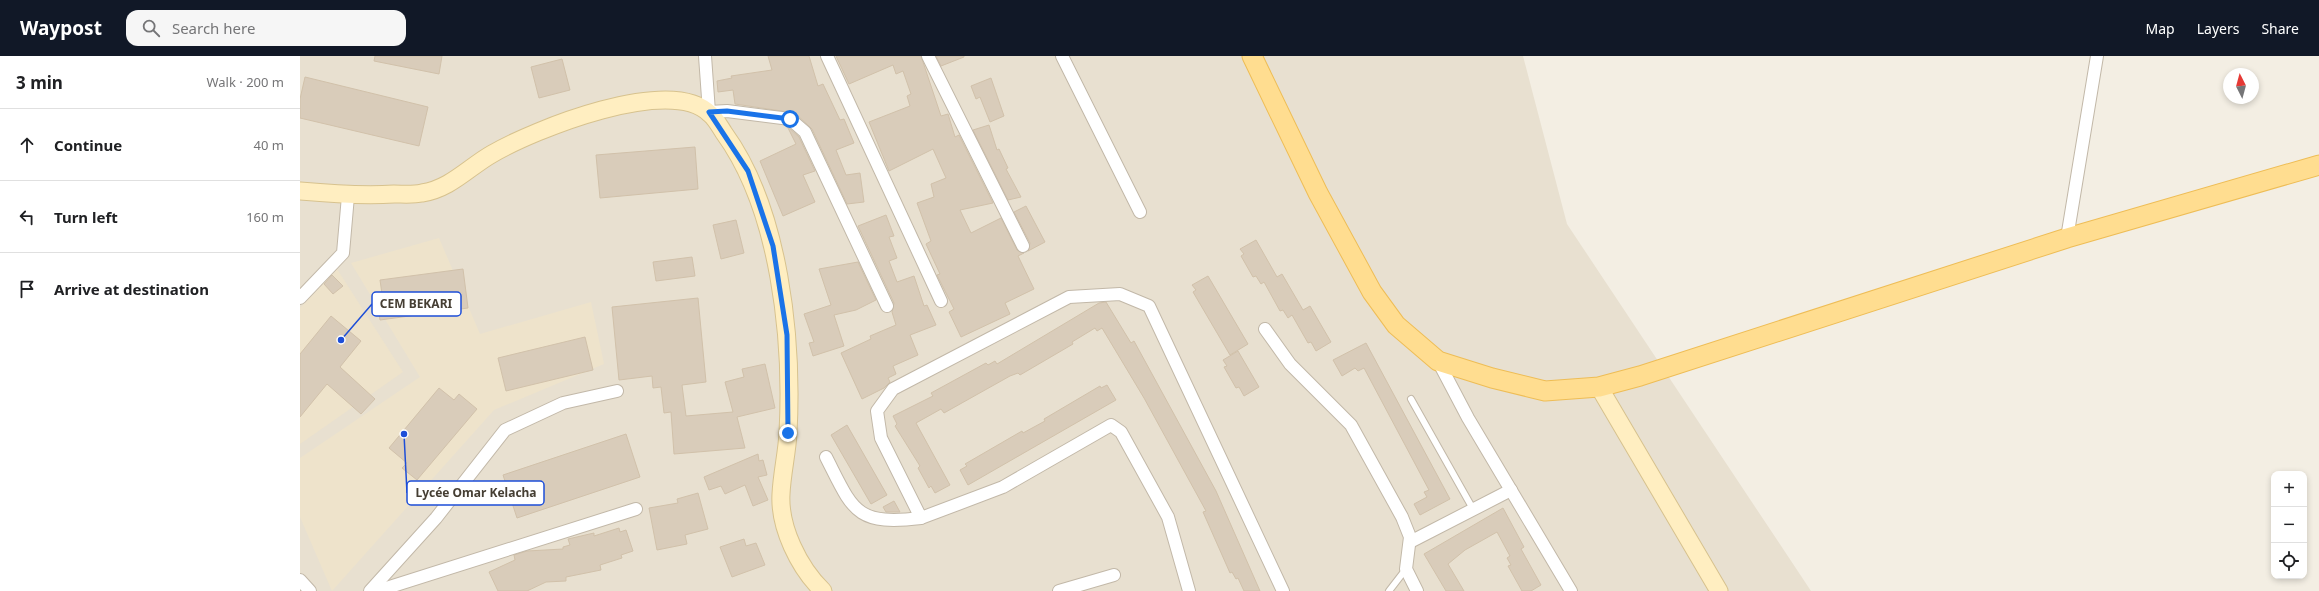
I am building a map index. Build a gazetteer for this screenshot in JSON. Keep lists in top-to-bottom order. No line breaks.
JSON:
{"places":["CEM BEKARI","Lycée Omar Kelacha"],"north":"top","page":{"header":"Waypost","search":"Search here","nav":["Map","Layers","Share"],"heading":["3 min","Walk · 200 m"],"list":[["Continue","40 m"],["Turn left","160 m"],"Arrive at destination"],"map_buttons":["+","−"]}}
